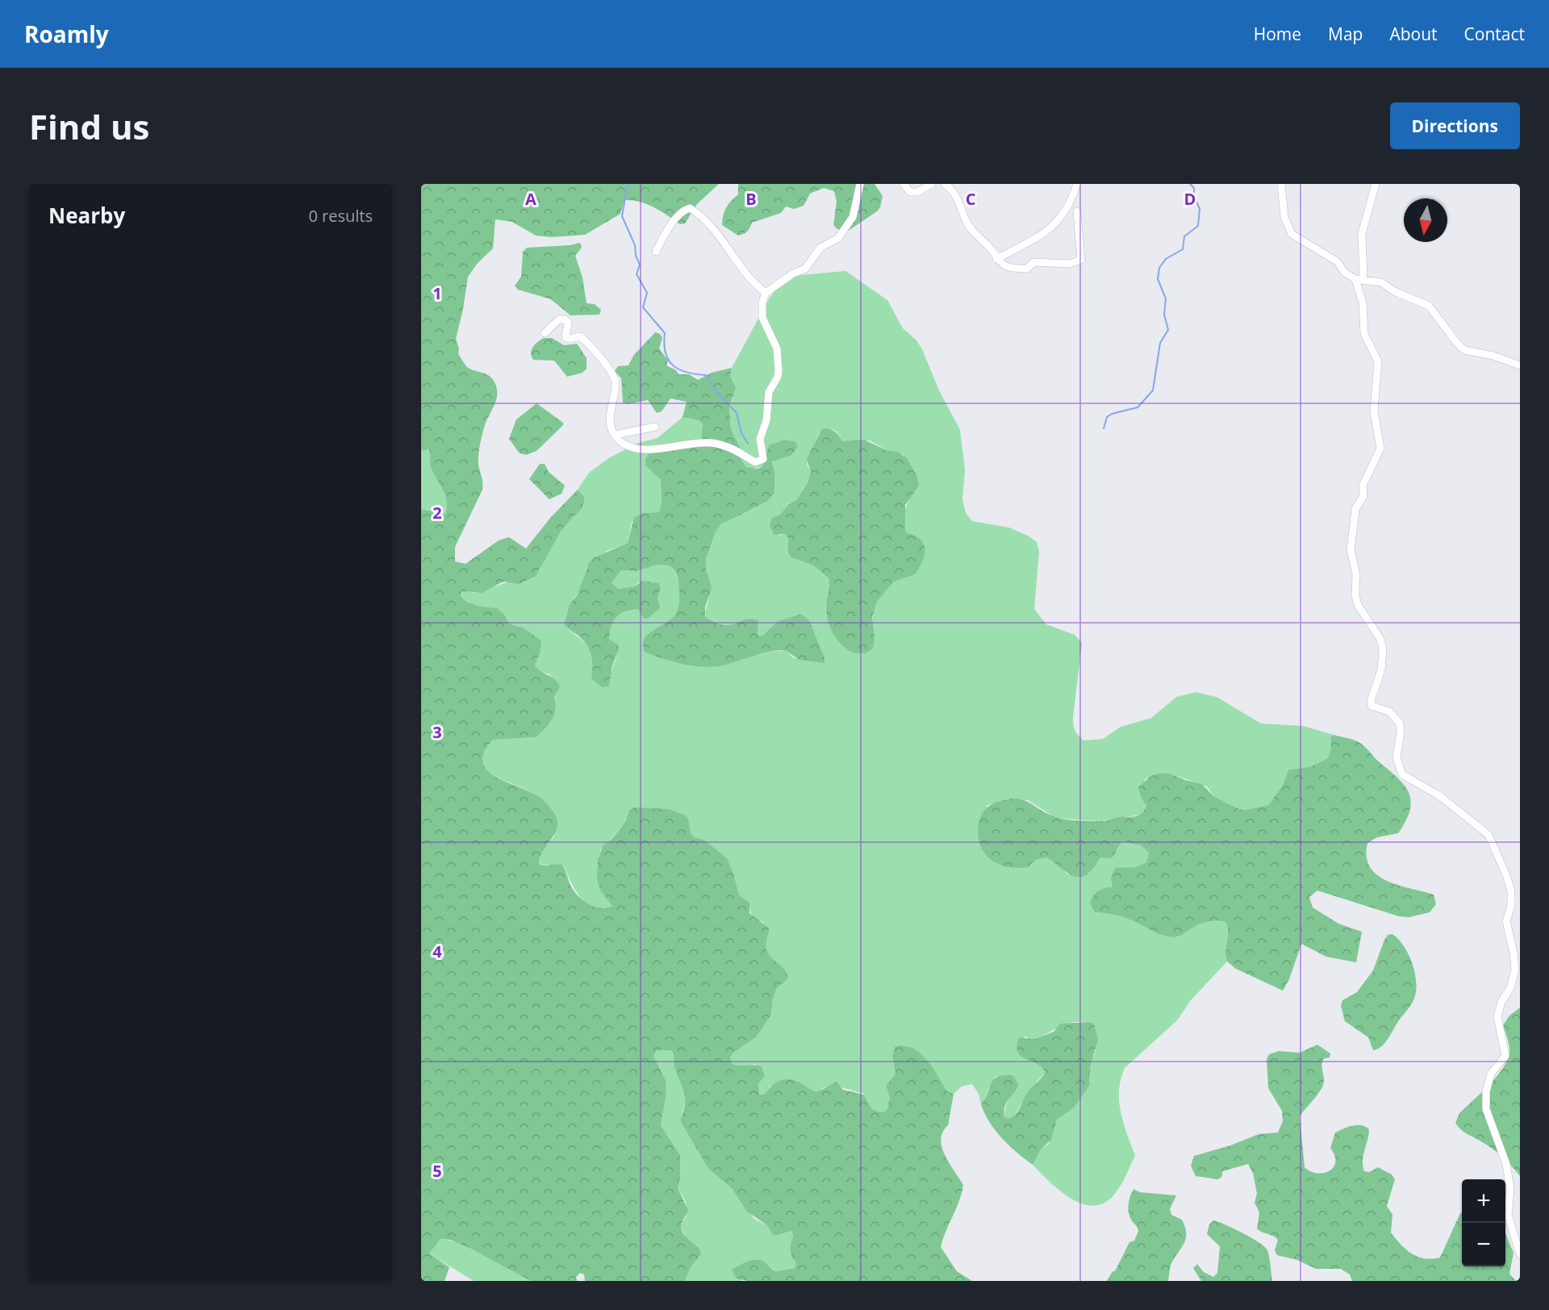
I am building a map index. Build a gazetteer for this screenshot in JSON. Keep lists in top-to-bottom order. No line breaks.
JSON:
{"north":"bottom","page":{"header":"Roamly","nav":["Home","Map","About","Contact"],"buttons":"Directions","title":"Find us","heading":["Nearby","0 results"],"map_buttons":["+","−"]},"grid":{"columns":["A","B","C","D"],"rows":["1","2","3","4","5"]}}
